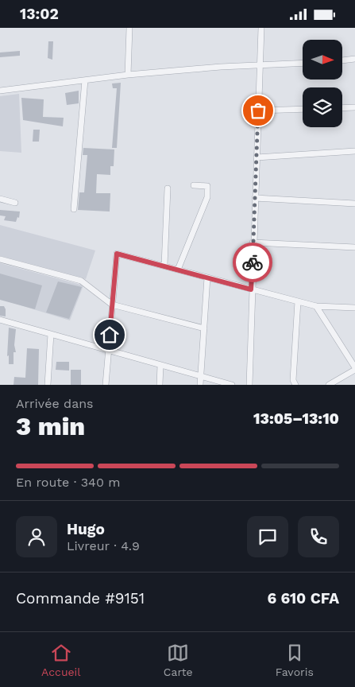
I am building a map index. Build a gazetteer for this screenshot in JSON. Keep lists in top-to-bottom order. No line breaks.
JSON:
{"north":"right","page":{"status":"13:02","heading":["3 min","Arrivée dans","13:05–13:10"],"panel":["Hugo","Livreur · 4.9","Commande #9151","6 610 CFA"],"bar":"En route · 340 m","tabs":["Accueil","Carte","Favoris"]}}
